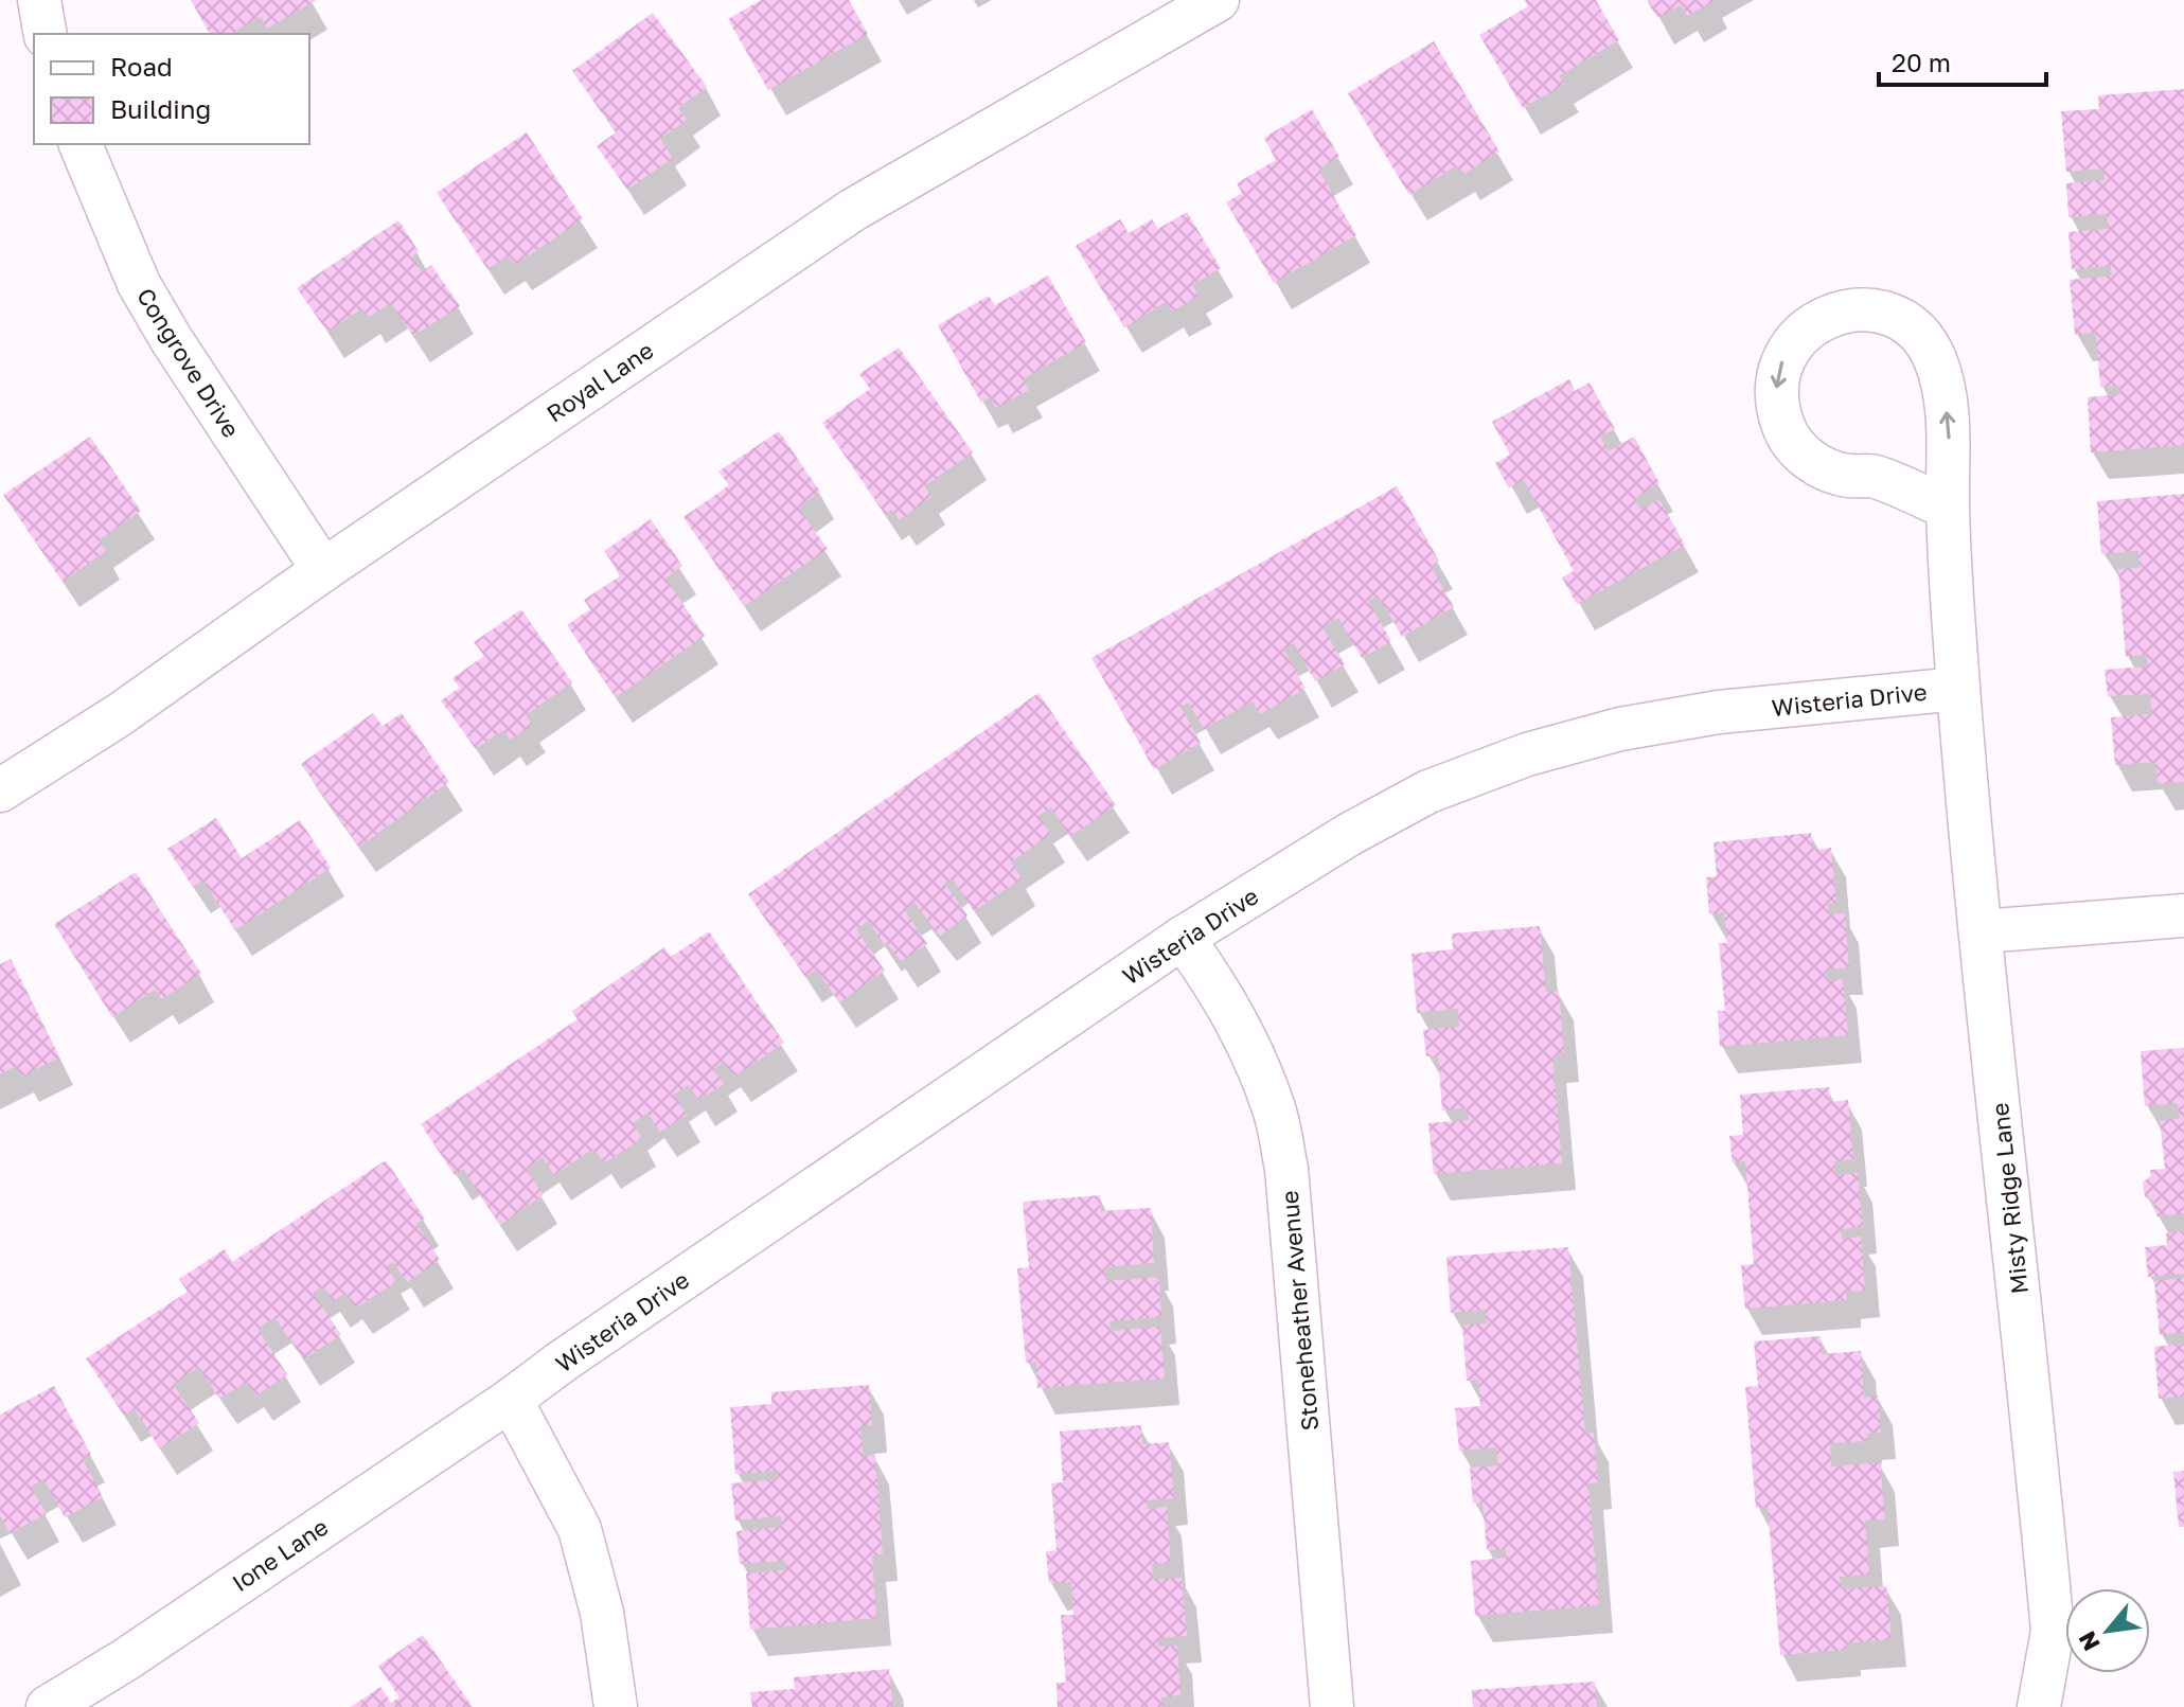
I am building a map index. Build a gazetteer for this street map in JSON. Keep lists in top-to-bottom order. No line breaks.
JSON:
{"streets":{"street":["Congrove Drive","Royal Lane","Wisteria Drive","Misty Ridge Lane","Stoneheather Avenue","Ione Lane"]},"crossings":[["Congrove Drive","Royal Lane"],["Wisteria Drive","Misty Ridge Lane"],["Wisteria Drive","Stoneheather Avenue"],["Wisteria Drive","Ione Lane"]],"legend":["Road","Building"],"scale_bar":"20 m","north":"bottom left"}
